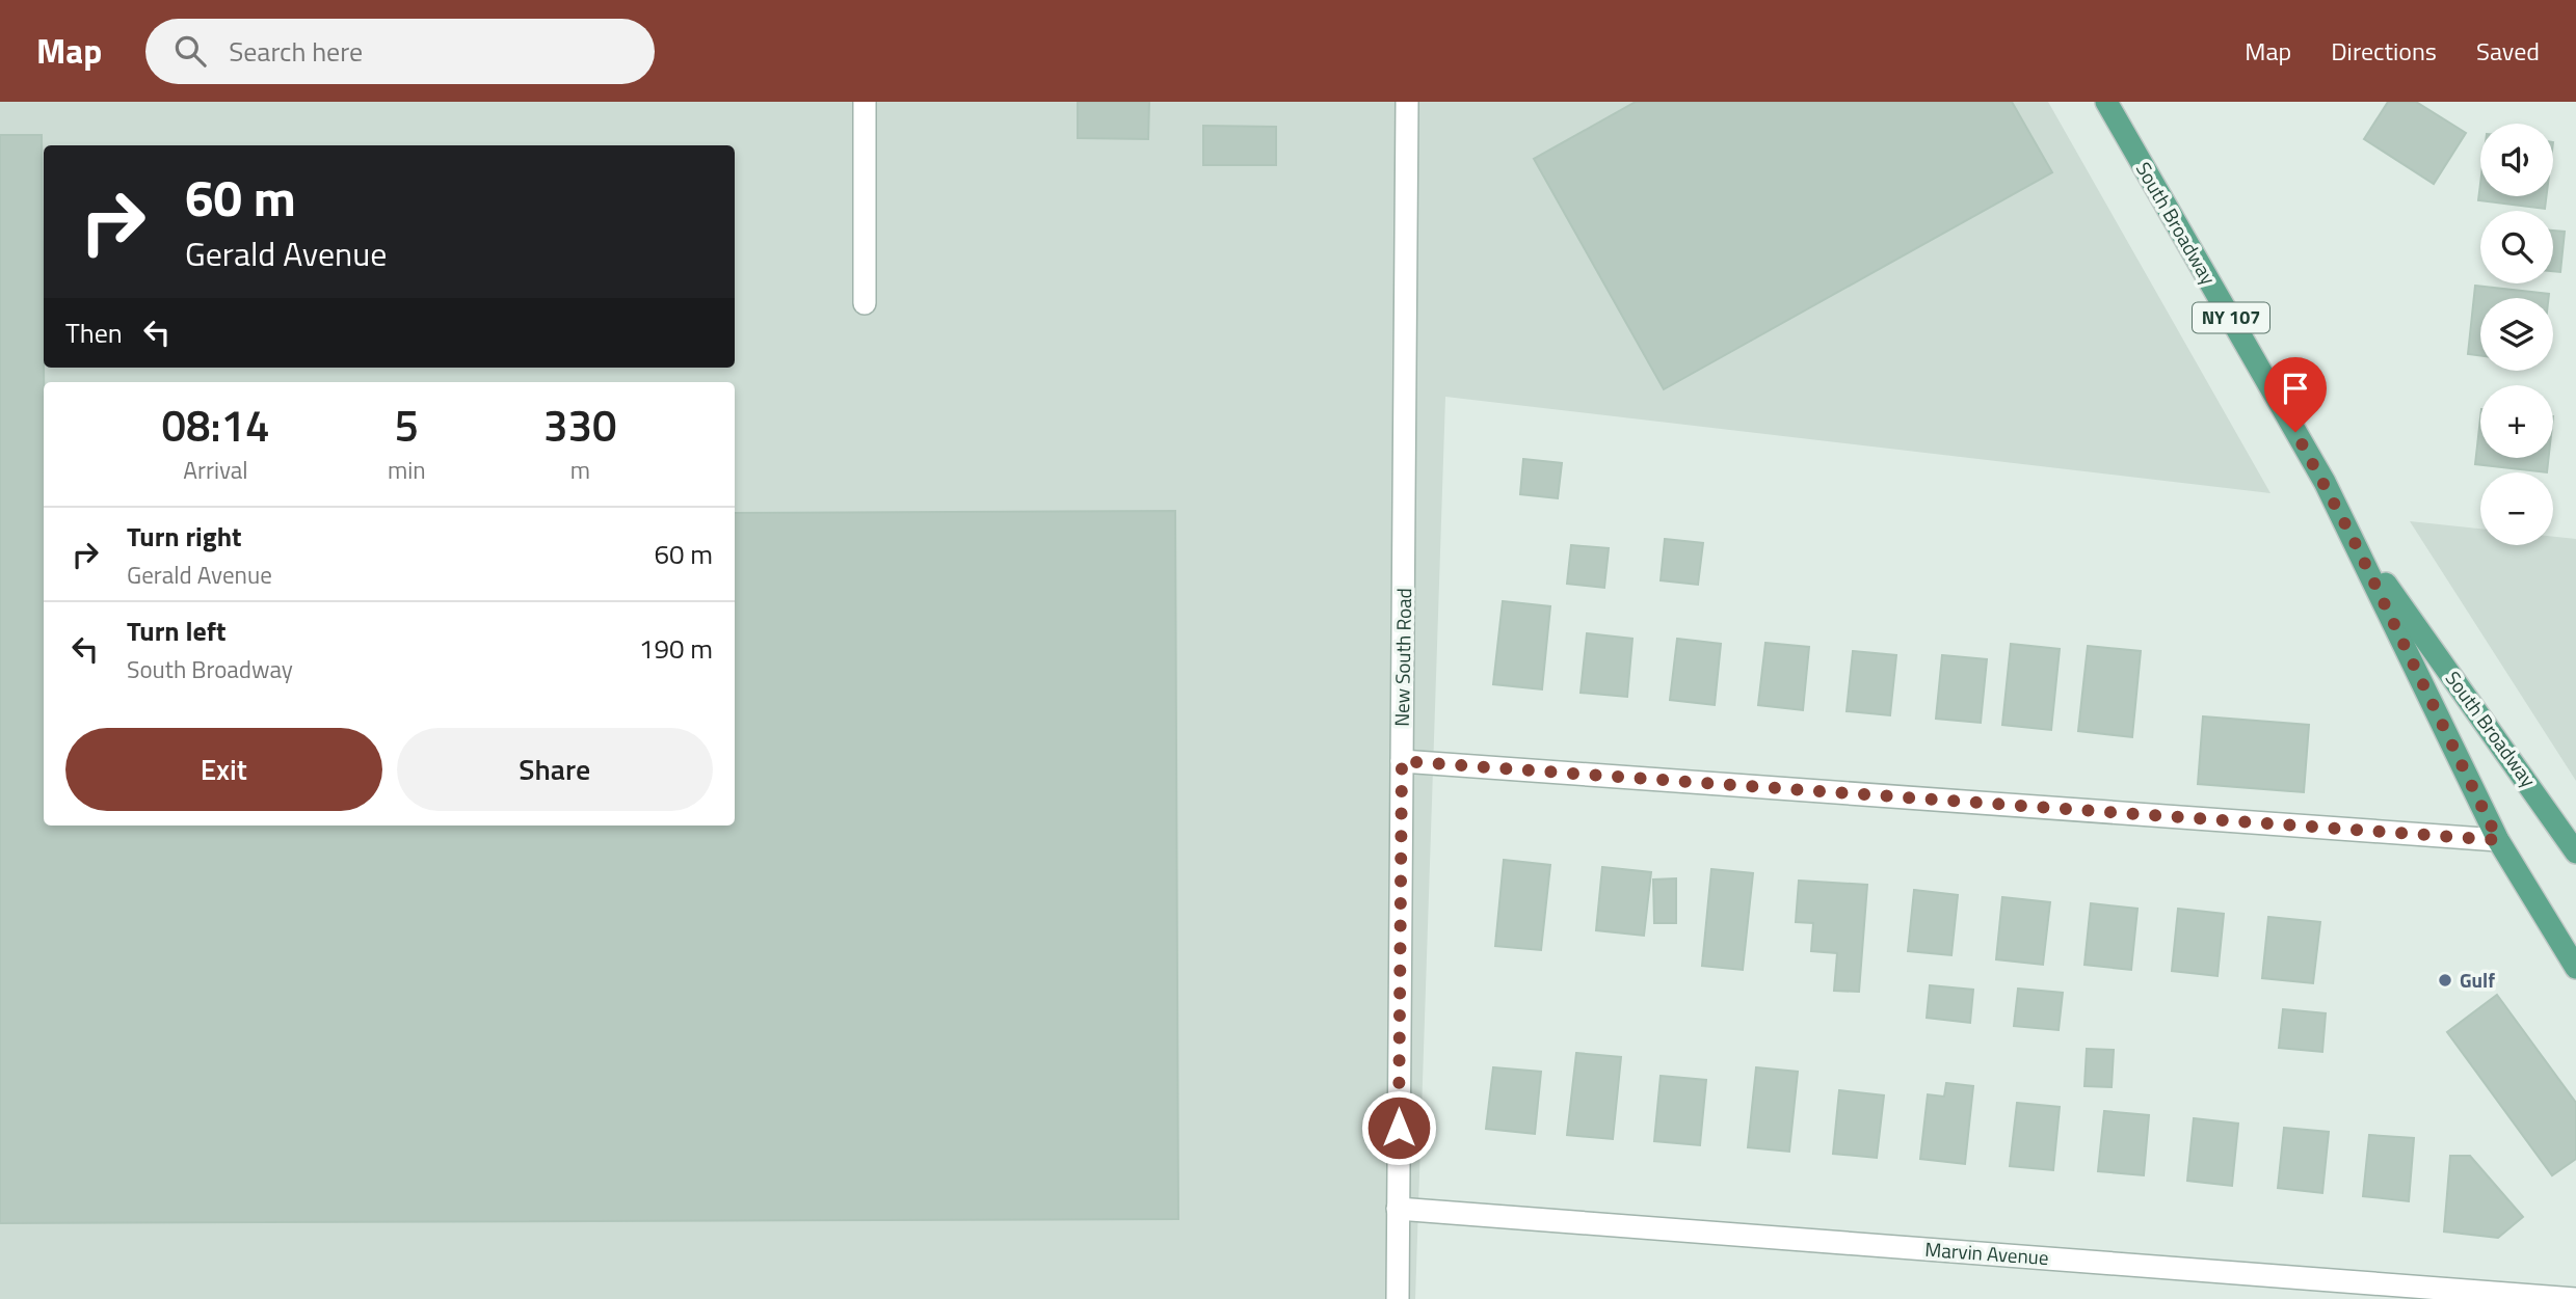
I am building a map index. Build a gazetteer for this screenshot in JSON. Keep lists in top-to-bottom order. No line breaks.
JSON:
{"streets":{"main road":["South Broadway","NY 107"],"street":["New South Road","Marvin Avenue"]},"crossings":[["New South Road","Marvin Avenue"]],"places":["Gulf"],"page":{"header":"Map","search":"Search here","nav":["Map","Directions","Saved"],"map_buttons":["+","−"],"turn":["60 m","Gerald Avenue"],"then":"Then","eta":["08:14","Arrival","5","min","330","m"],"list":[{"name":"Turn right","note":"Gerald Avenue","value":"60 m"},{"name":"Turn left","note":"South Broadway","value":"190 m"}],"buttons":["Exit","Share"]}}
